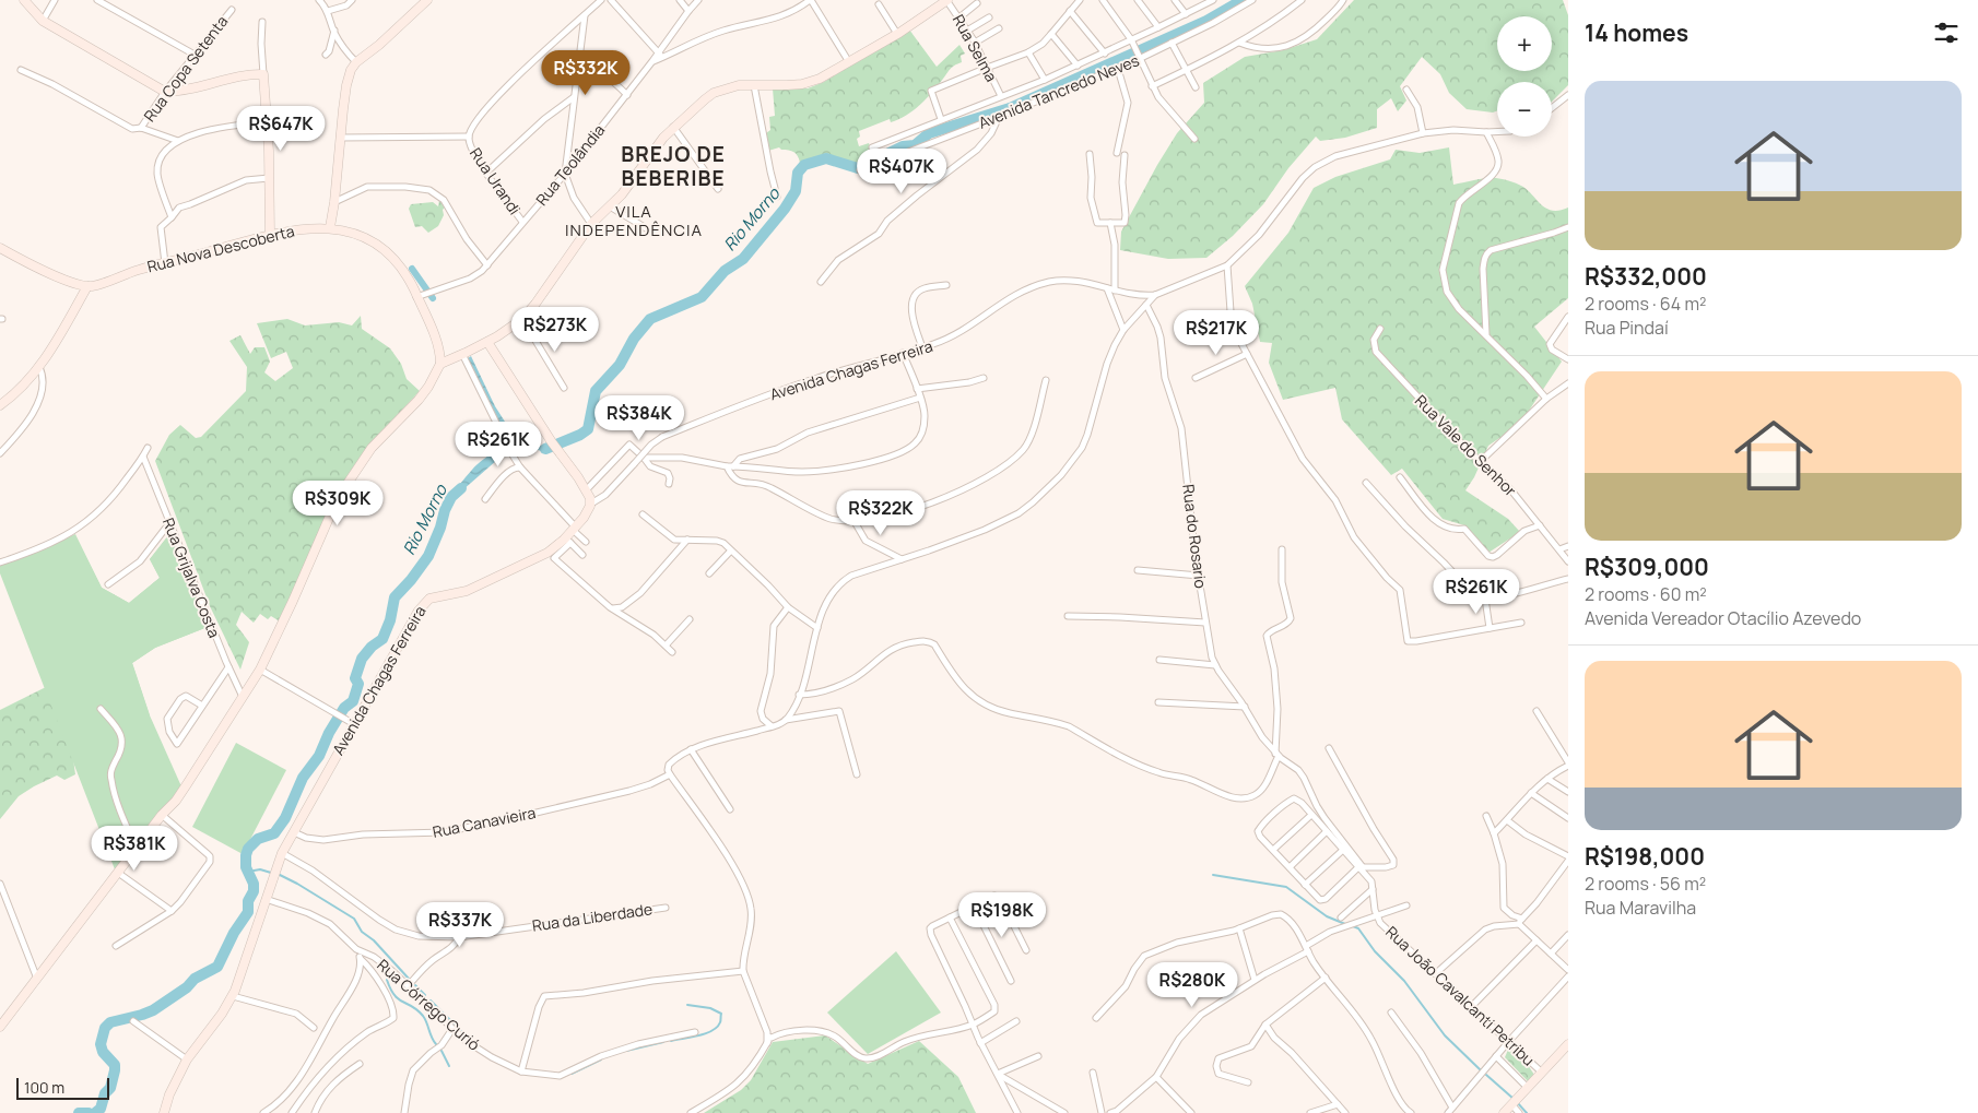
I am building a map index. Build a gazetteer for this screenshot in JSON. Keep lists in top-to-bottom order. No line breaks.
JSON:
{"streets":{"main road":["Rua Nova Descoberta","Avenida Chagas Ferreira"],"street":["Rua Selma","Rua Copa Setenta","Avenida Tancredo Neves","Rua Teolândia","Rua Urandi","Rua Vale do Senhor","Rua do Rosario","Rua Grijalva Costa","Rua Canavieira","Rua da Liberdade","Rua João Cavalcanti Petribu","Rua Córrego Curió"]},"crossings":[["Rua Selma","Avenida Tancredo Neves"],["Rua Teolândia","Rua Urandi"],["Rua Teolândia","Rua Nova Descoberta"],["Avenida Chagas Ferreira","Rua Canavieira"],["Avenida Chagas Ferreira","Rua da Liberdade"],["Avenida Chagas Ferreira","Rua Córrego Curió"],["Rua do Rosario","Rua João Cavalcanti Petribu"]],"districts":["BREJO DE BEBERIBE","VILA INDEPENDÊNCIA"],"water":["Rio Morno"],"scale_bar":"100 m","page":{"heading":"14 homes","map_buttons":["+","−"],"price":["R$332K","R$647K","R$407K","R$273K","R$217K","R$384K","R$261K","R$309K","R$322K","R$261K","R$381K","R$198K","R$337K","R$280K"],"list":[{"name":"R$332,000","note":"2 rooms · 64 m² · Rua Pindaí"},{"name":"R$309,000","note":"2 rooms · 60 m² · Avenida Vereador Otacílio Azevedo"},{"name":"R$198,000","note":"2 rooms · 56 m² · Rua Maravilha"}],"scale":"100 m"}}
